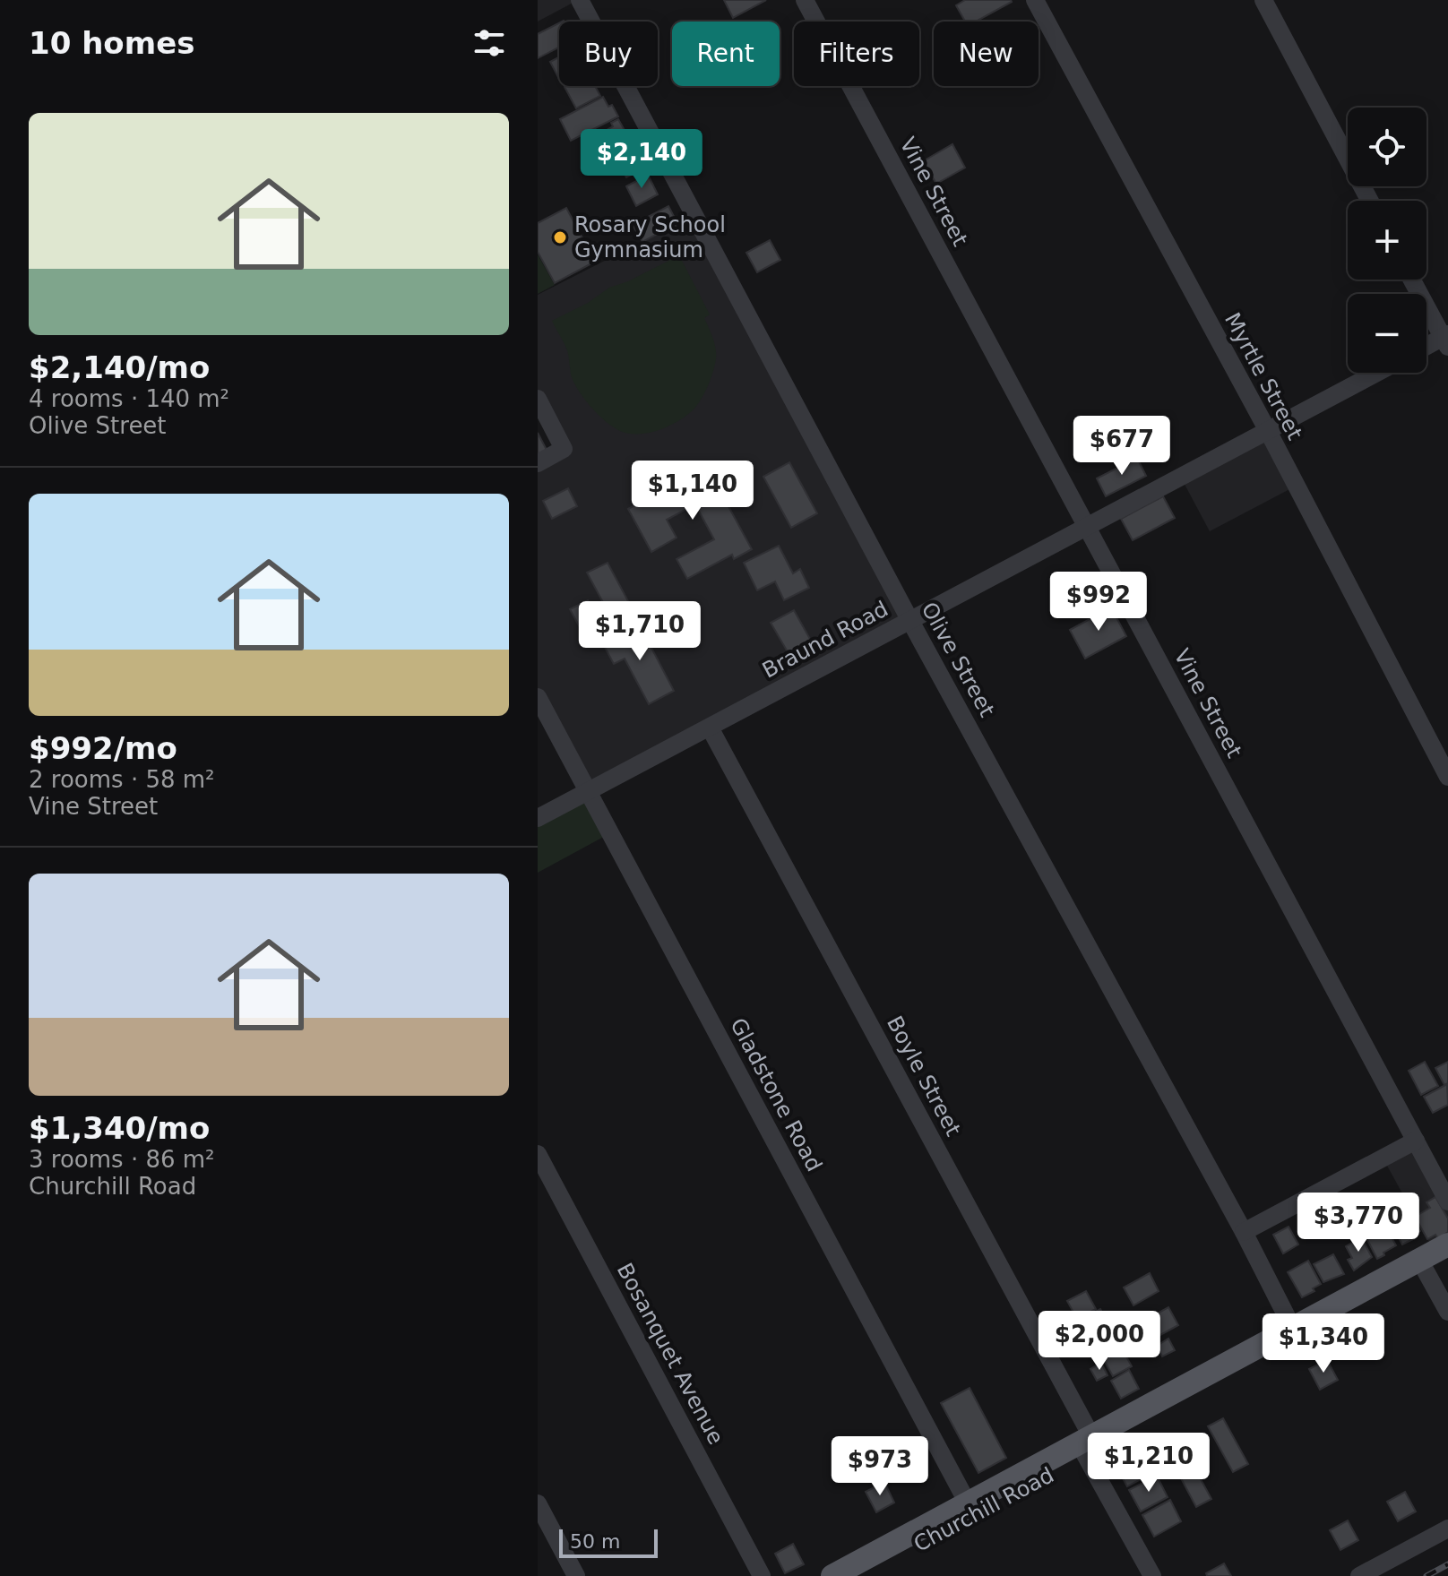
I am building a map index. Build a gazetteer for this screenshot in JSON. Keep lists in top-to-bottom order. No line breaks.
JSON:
{"streets":{"main road":["Churchill Road"],"street":["Vine Street","Myrtle Street","Braund Road","Olive Street","Boyle Street","Gladstone Road","Bosanquet Avenue"]},"crossings":[["Vine Street","Braund Road"],["Myrtle Street","Braund Road"],["Braund Road","Olive Street"],["Braund Road","Boyle Street"],["Braund Road","Gladstone Road"],["Olive Street","Churchill Road"],["Boyle Street","Churchill Road"],["Gladstone Road","Churchill Road"]],"places":["Rosary School Gymnasium"],"scale_bar":"50 m","page":{"heading":"10 homes","chip":["Buy","Rent","Filters","New"],"list":[{"name":"$2,140/mo","note":"4 rooms · 140 m² · Olive Street"},{"name":"$992/mo","note":"2 rooms · 58 m² · Vine Street"},{"name":"$1,340/mo","note":"3 rooms · 86 m² · Churchill Road"}],"map_buttons":["+","−"],"price":["$2,140","$677","$1,140","$992","$1,710","$3,770","$2,000","$1,340","$1,210","$973"],"scale":"50 m"}}
